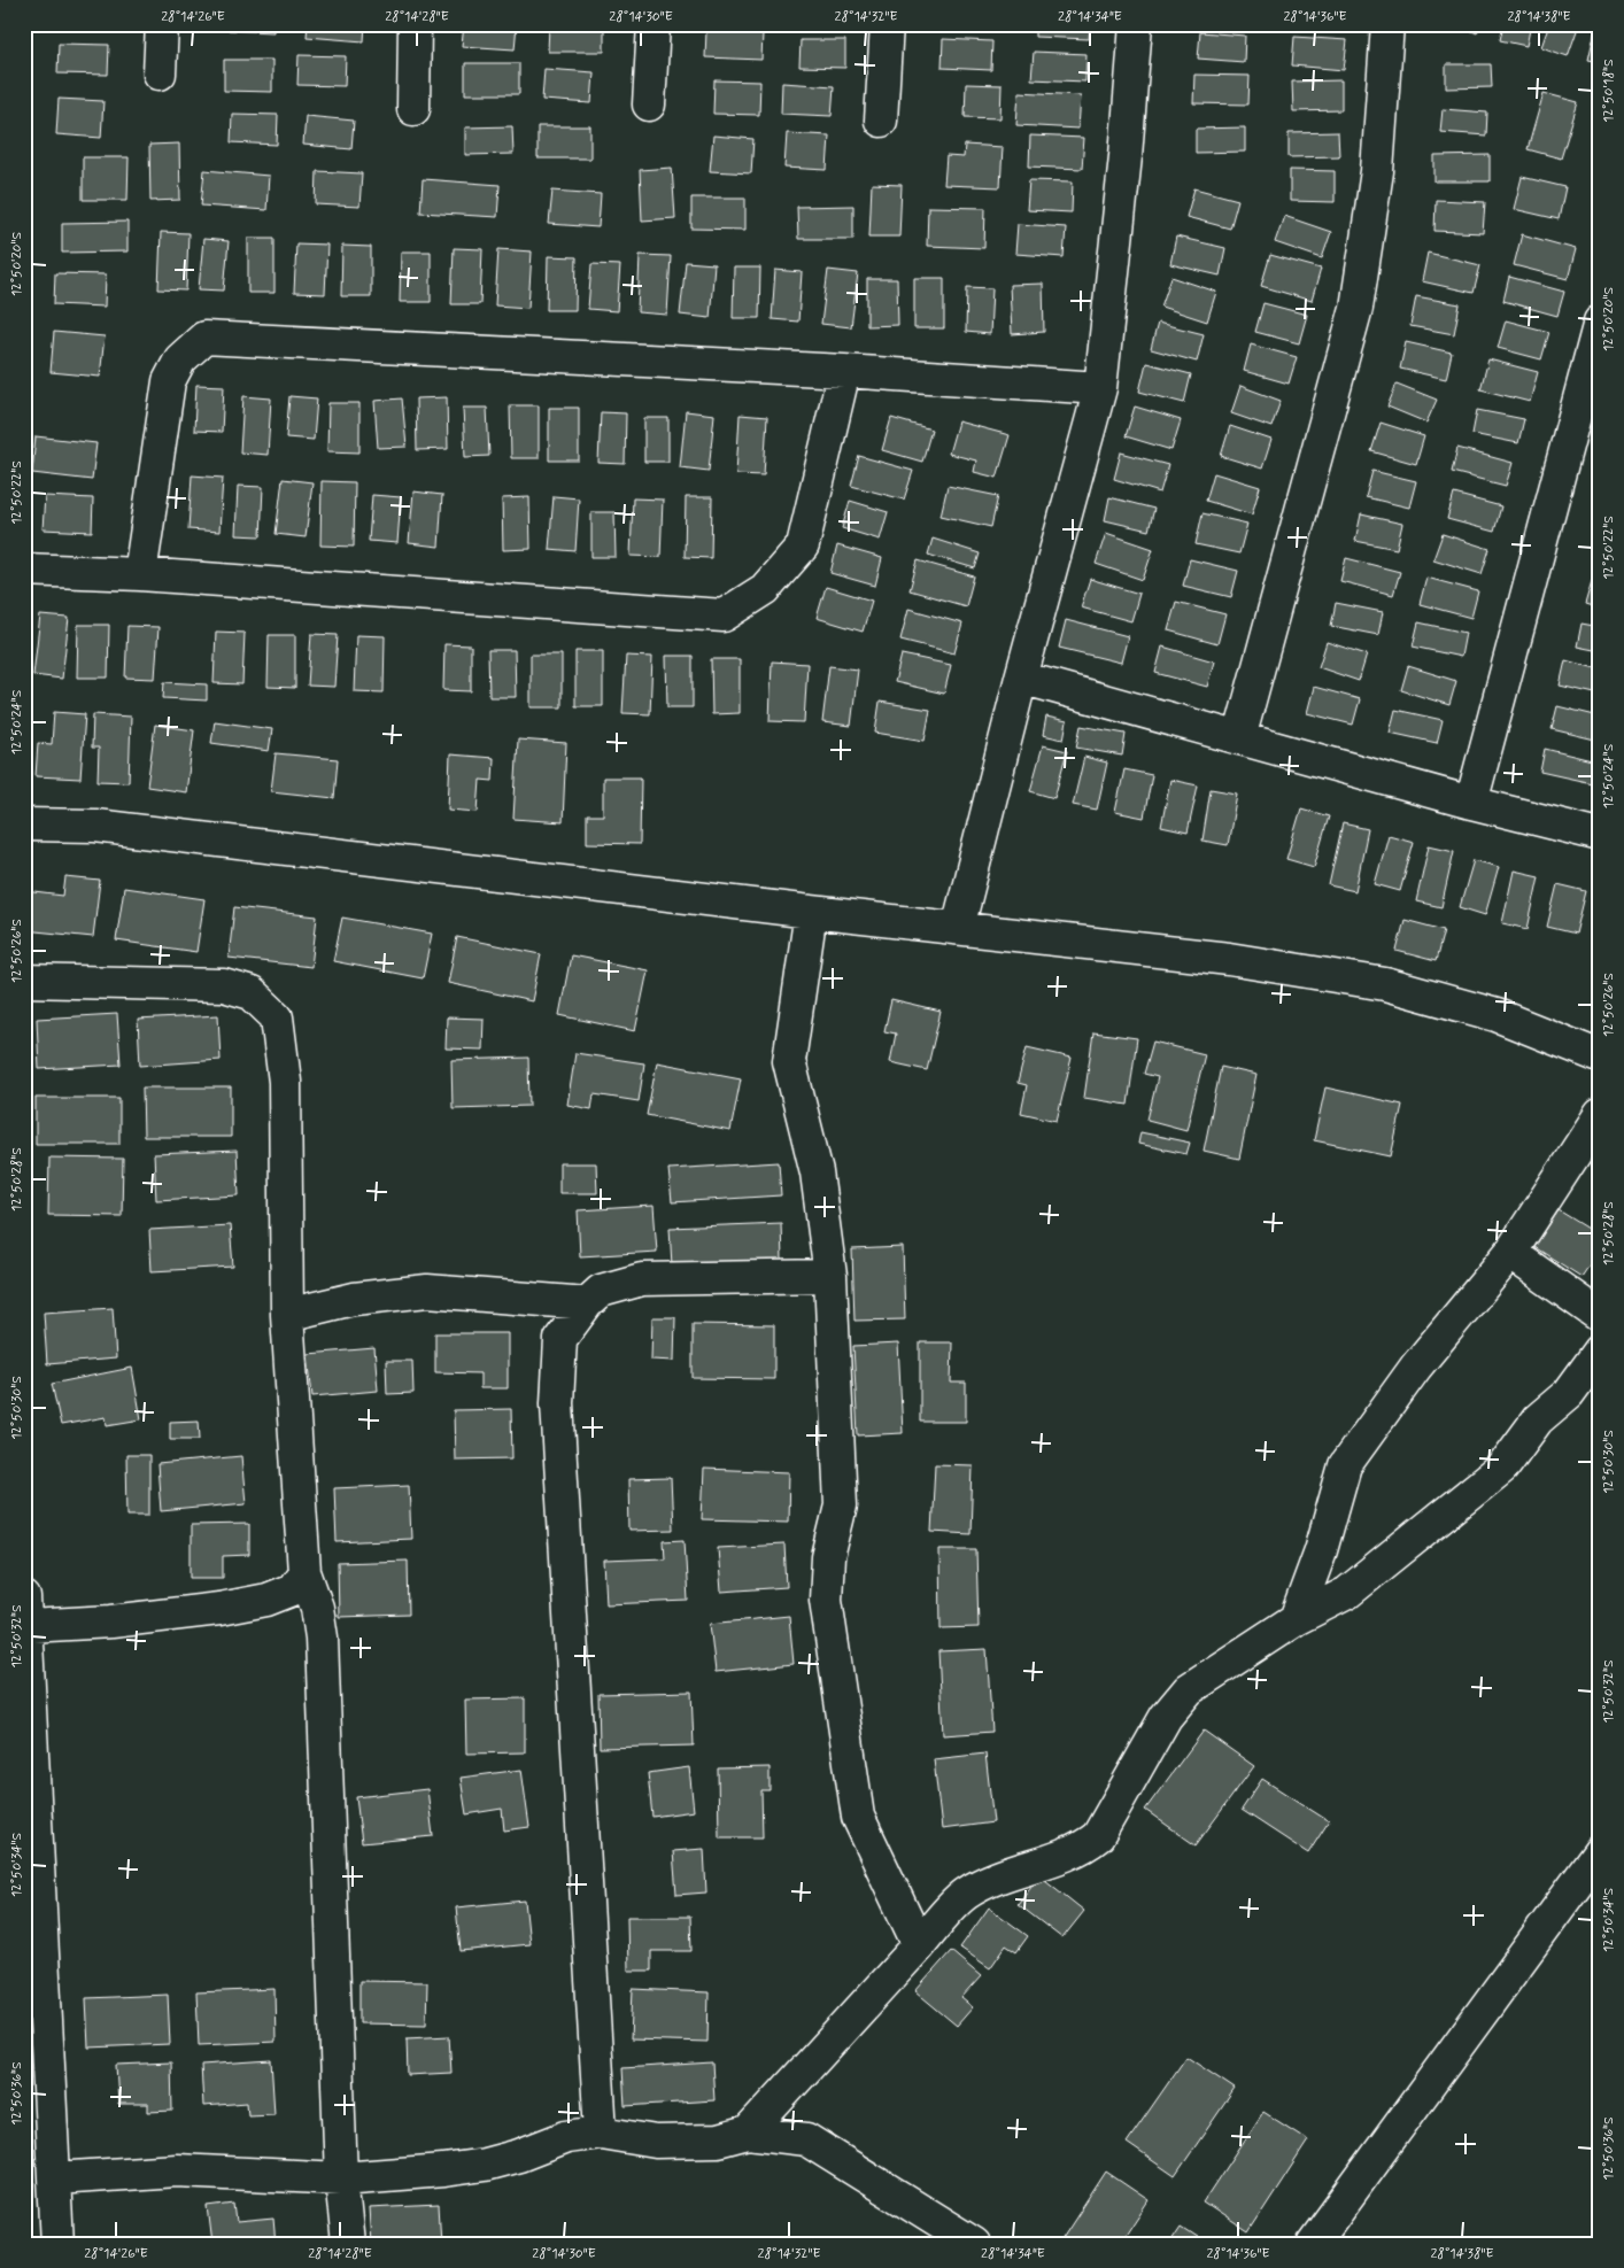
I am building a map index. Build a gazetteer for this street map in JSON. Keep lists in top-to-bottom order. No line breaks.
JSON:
{"coordinates":["28°14'26\"E","28°14'28\"E","28°14'30\"E","28°14'32\"E","28°14'34\"E","28°14'36\"E","28°14'38\"E","12°50'18\"S","12°50'20\"S","12°50'22\"S","12°50'24\"S","12°50'26\"S","12°50'28\"S","12°50'30\"S","12°50'32\"S","12°50'34\"S","12°50'36\"S"]}
